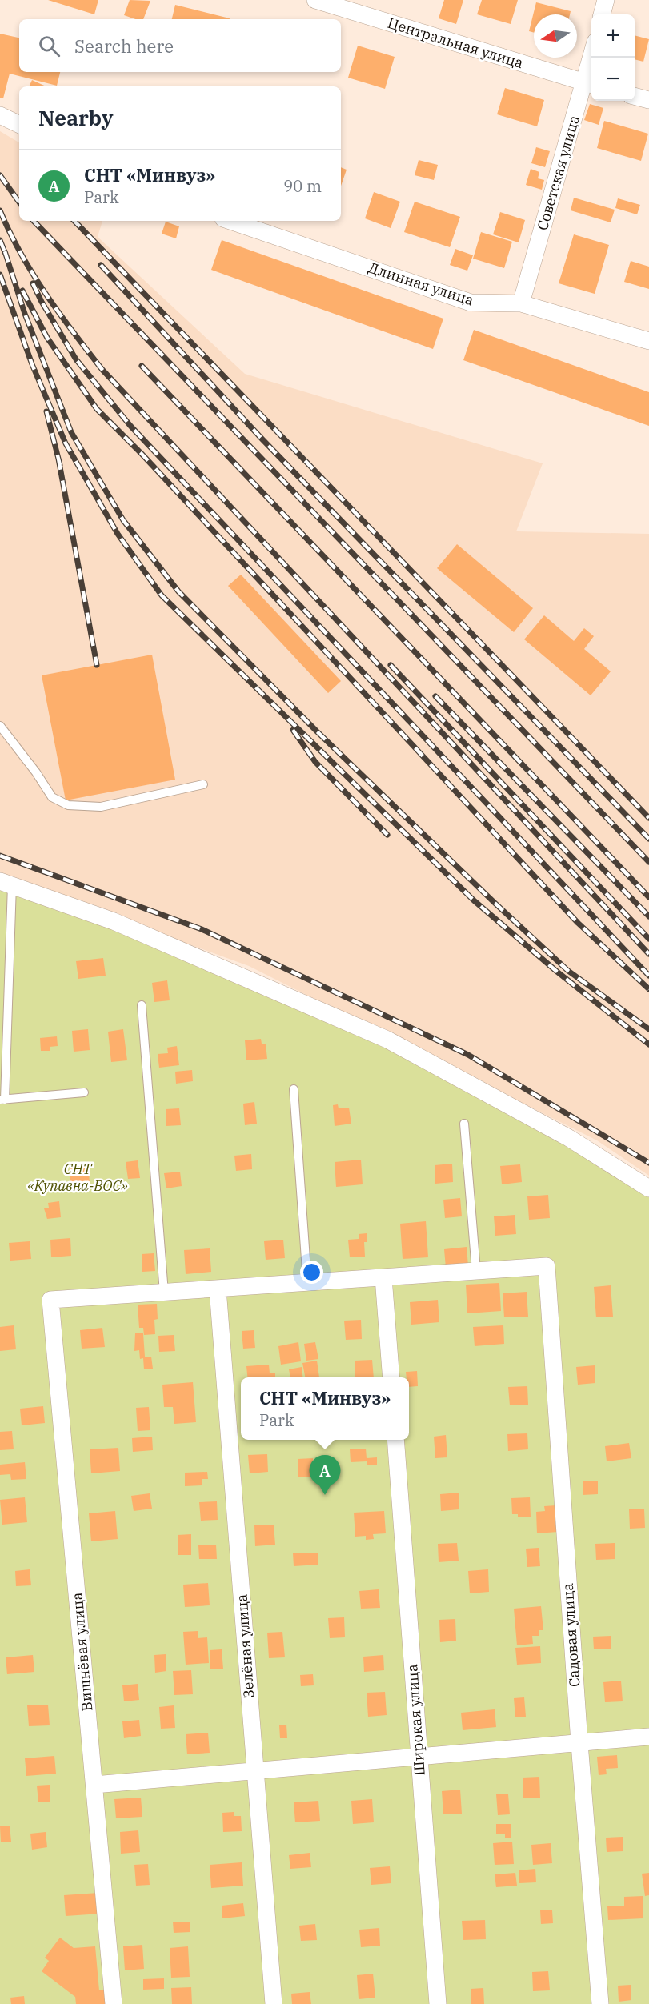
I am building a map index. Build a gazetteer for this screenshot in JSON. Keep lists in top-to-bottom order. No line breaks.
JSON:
{"streets":{"street":["Центральная улица","Советская улица","Длинная улица","Садовая улица","Зелёная улица","Вишнёвая улица","Широкая улица"]},"crossings":[["Центральная улица","Советская улица"],["Советская улица","Длинная улица"]],"parks":["СНТ «Купавна-ВОС»"],"north":"left","page":{"map_buttons":["+","−"],"search":"Search here","heading":"Nearby","list":[{"mark":"A","name":"СНТ «Минвуз»","note":"Park","value":"90 m"}],"popup":["СНТ «Минвуз»","Park"],"pins":"A"}}
